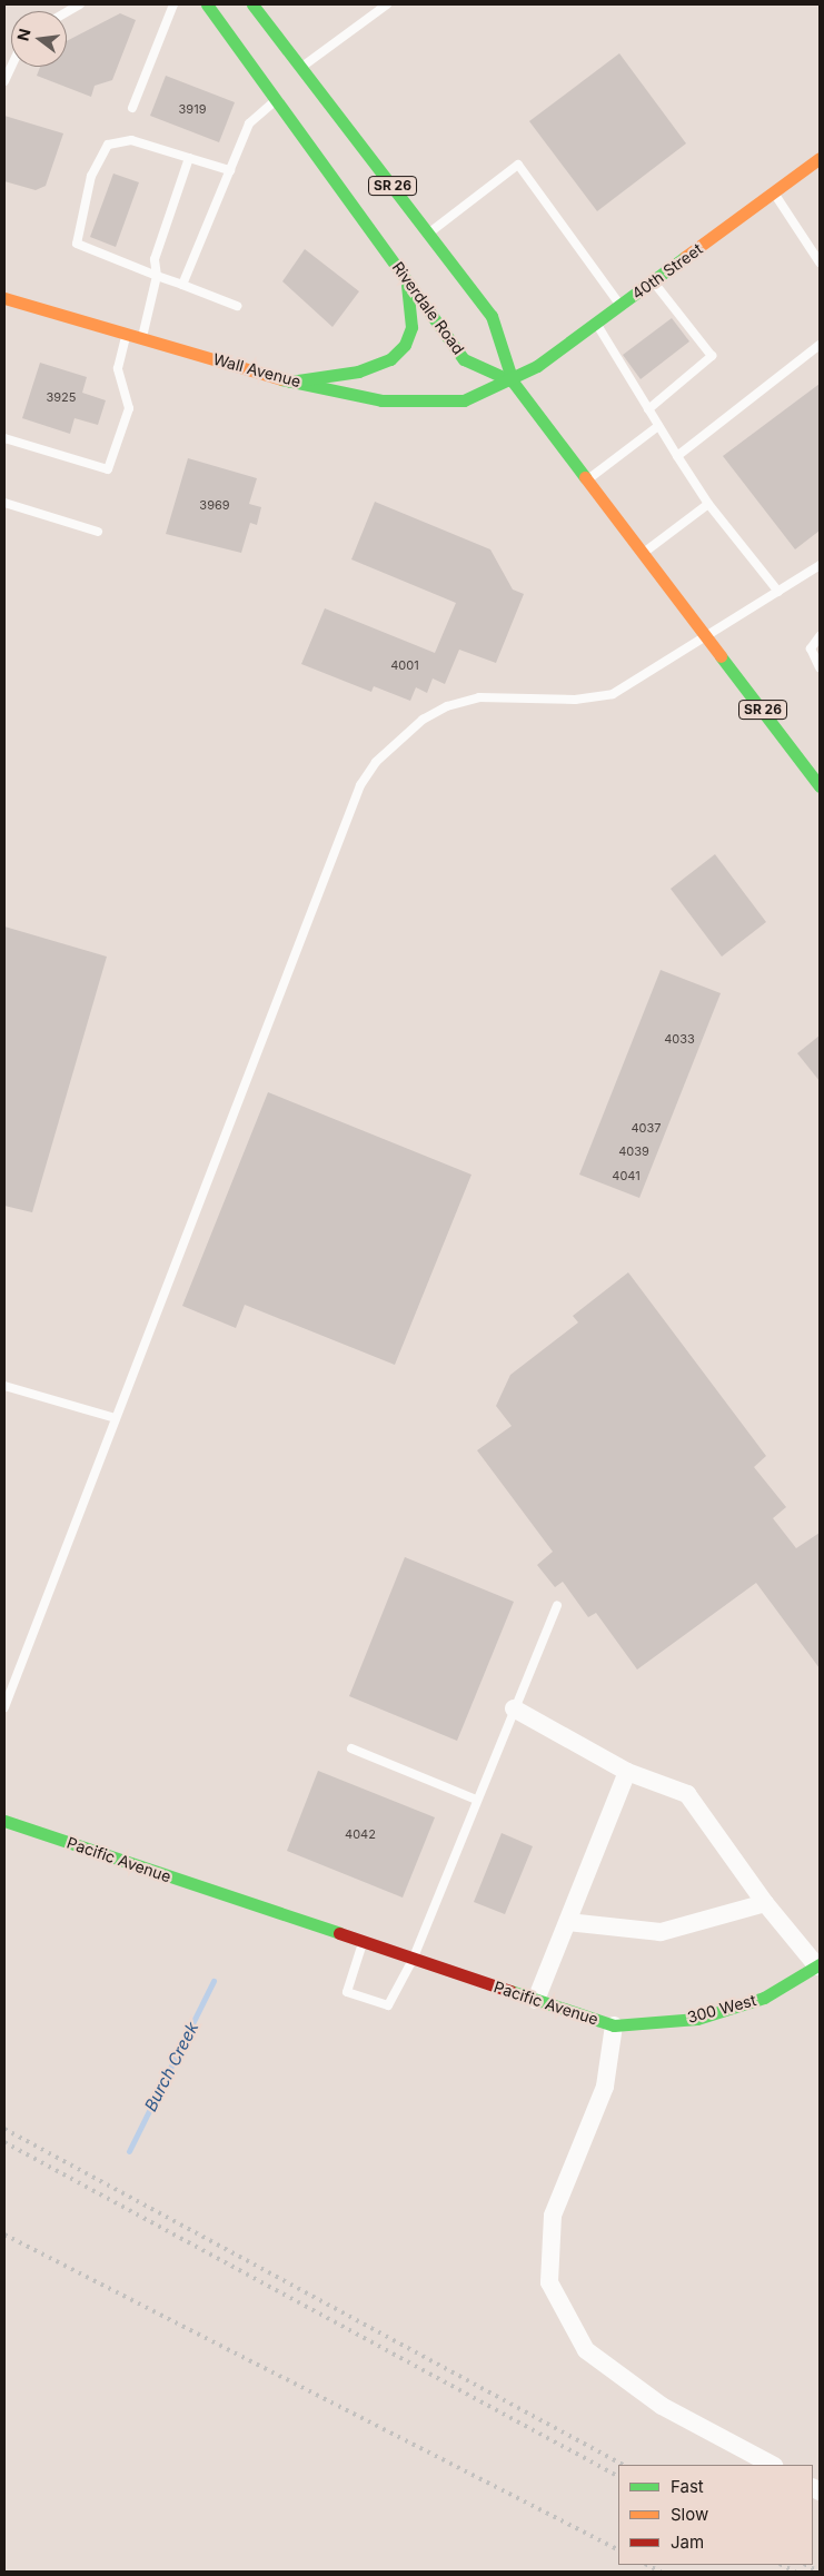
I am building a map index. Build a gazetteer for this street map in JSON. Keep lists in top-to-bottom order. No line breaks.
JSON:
{"streets":{"main road":["SR 26","40th Street","Riverdale Road","Wall Avenue","Pacific Avenue","300 West"]},"crossings":[["SR 26","40th Street"],["SR 26","Riverdale Road"],["SR 26","Wall Avenue"],["40th Street","Riverdale Road"],["40th Street","Wall Avenue"],["Riverdale Road","Wall Avenue"],["Pacific Avenue","300 West"]],"water":["Burch Creek"],"house_numbers":["3919","3925","3969","4001","4033","4037","4039","4041","4042"],"legend":["Fast","Slow","Jam"],"north":"left"}
